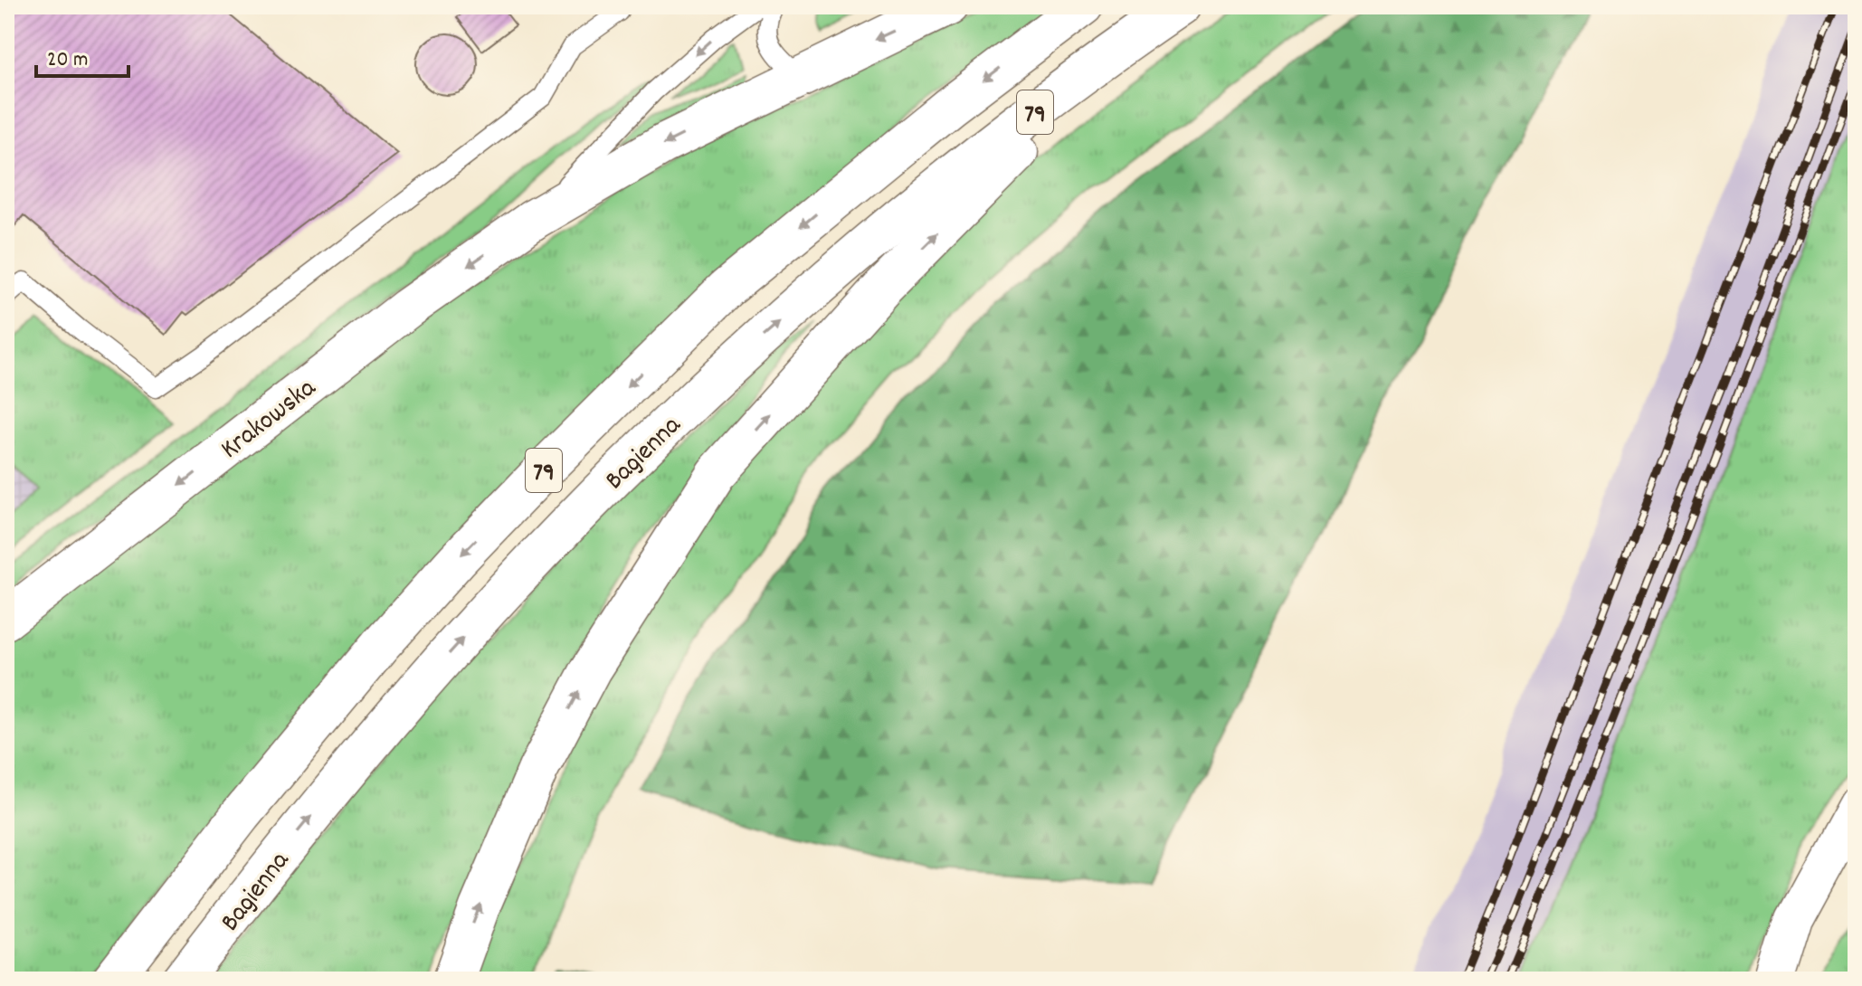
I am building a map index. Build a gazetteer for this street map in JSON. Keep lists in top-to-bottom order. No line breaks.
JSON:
{"streets":{"main road":["79","Krakowska","Bagienna"]},"scale_bar":"20 m"}
